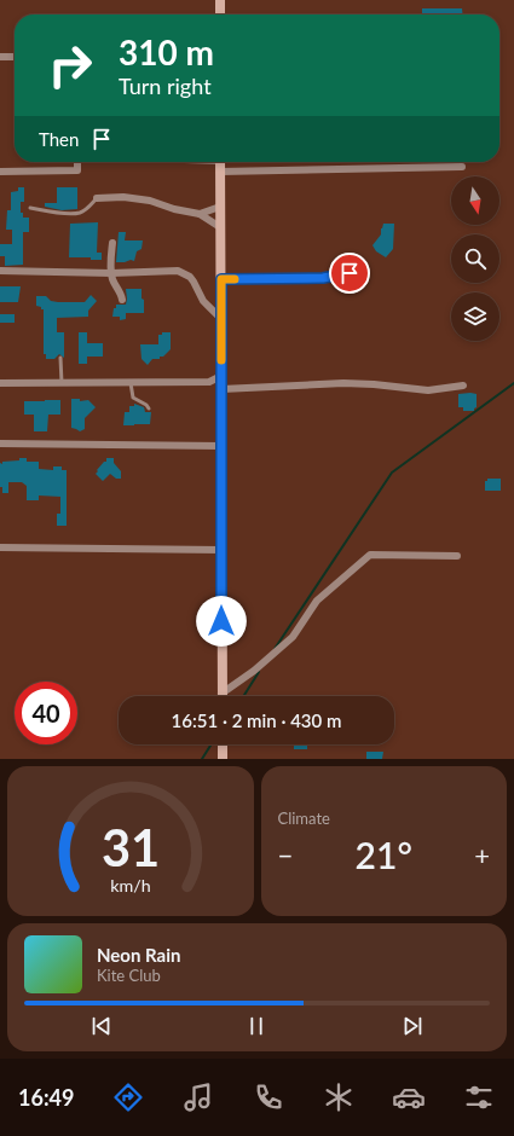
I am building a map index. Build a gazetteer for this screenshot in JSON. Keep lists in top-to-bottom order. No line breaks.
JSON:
{"north":"bottom","page":{"turn":["310 m","Turn right"],"then":"Then","limit":"40","trip":"16:51 · 2 min · 430 m","tile":"Climate","heat":["−","21°","+"],"song":["Neon Rain","Kite Club"],"tabs":"16:49","gauge":["31","km/h"]}}
